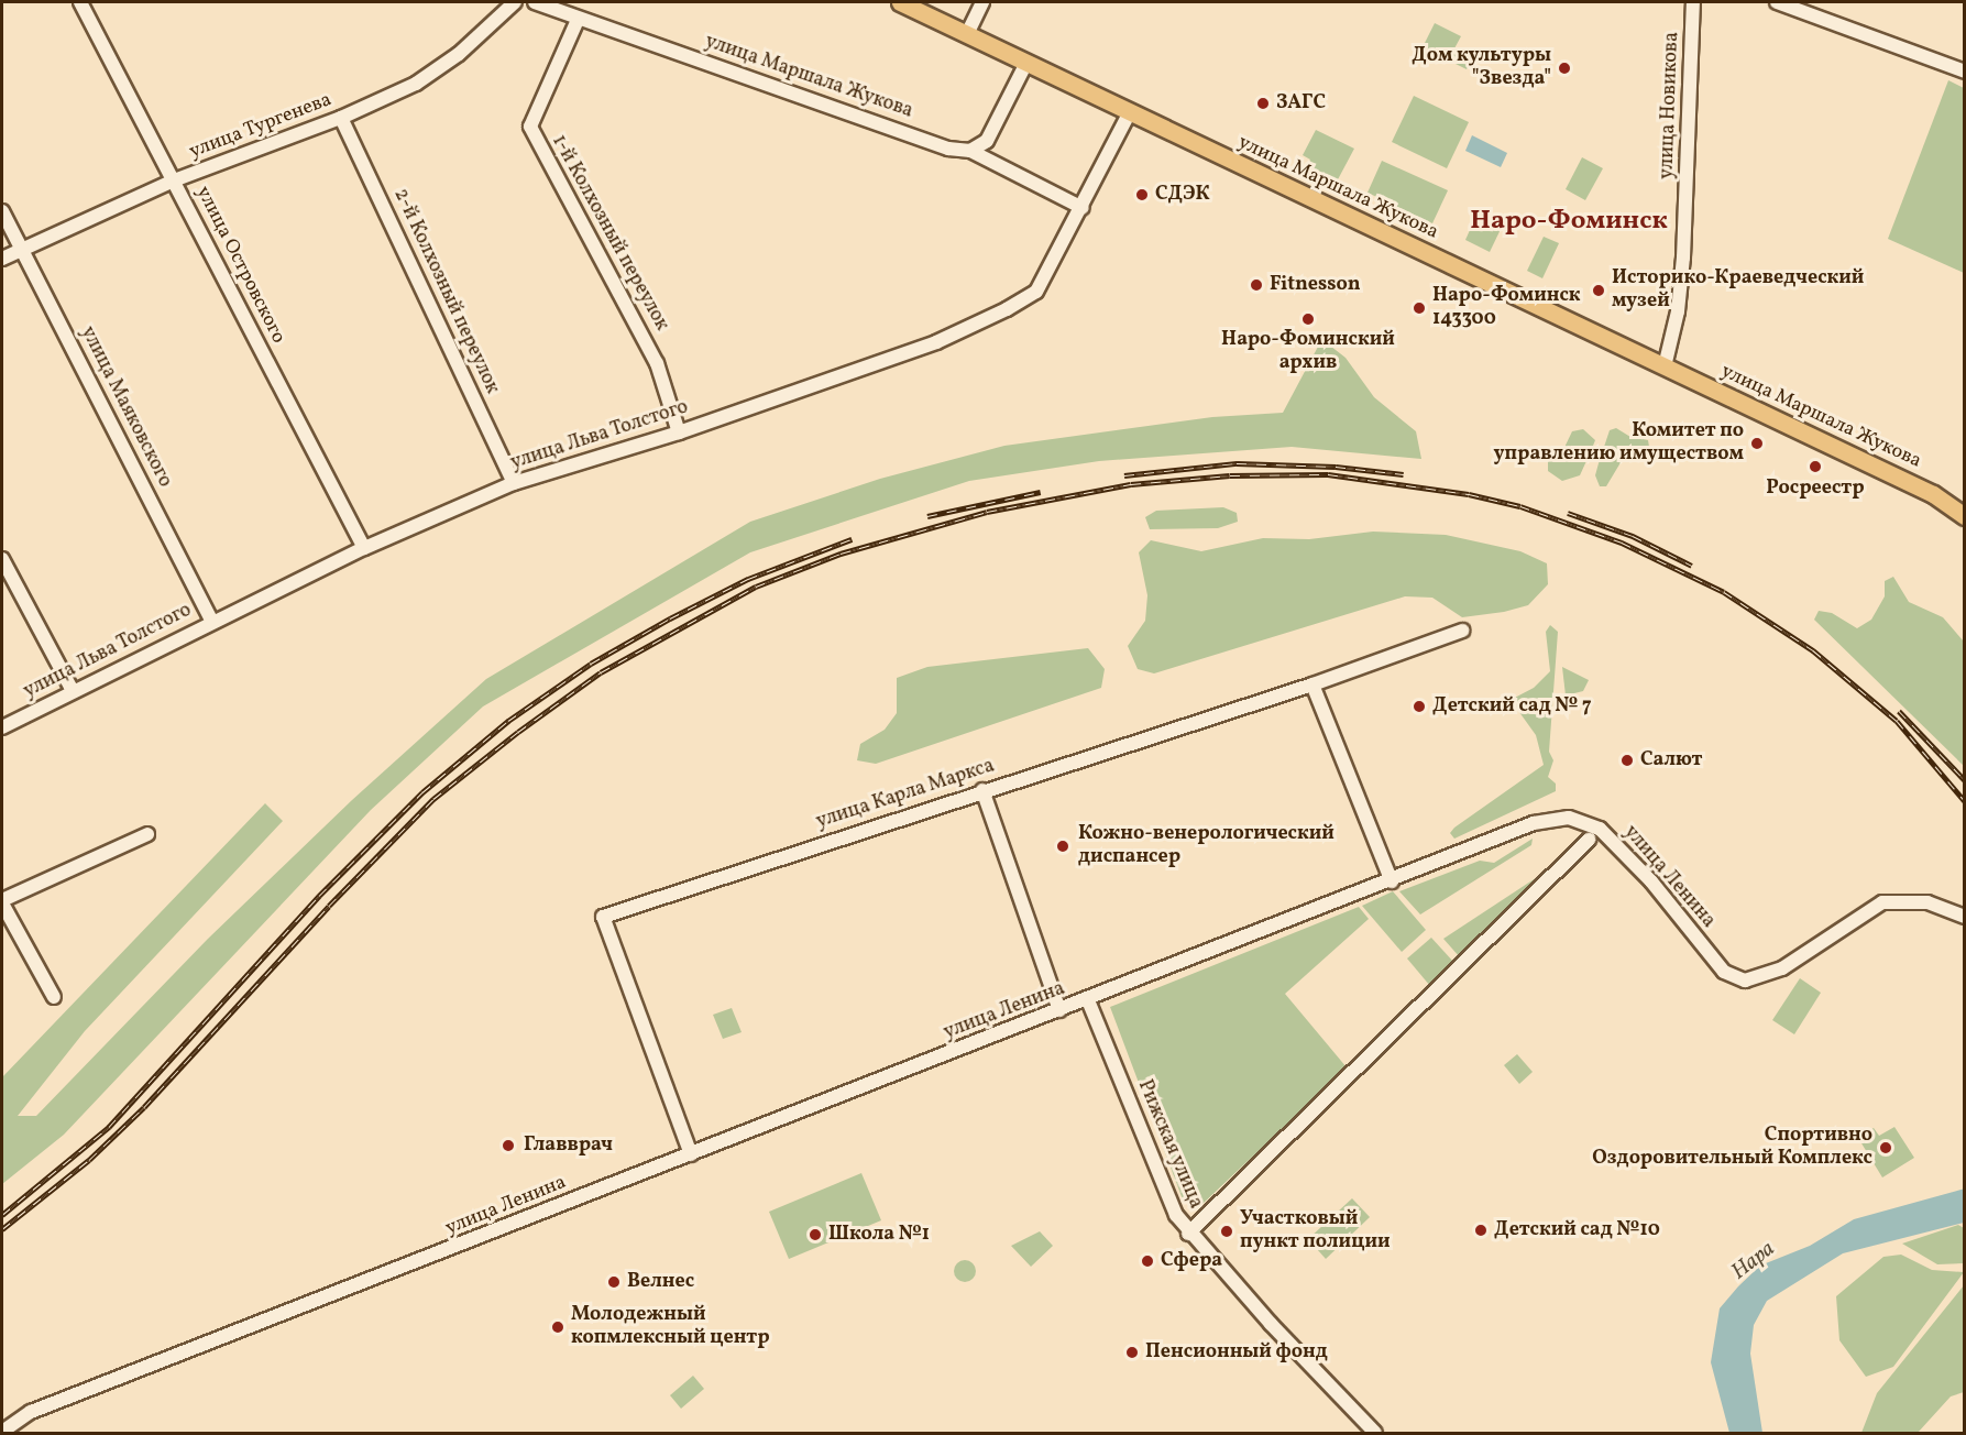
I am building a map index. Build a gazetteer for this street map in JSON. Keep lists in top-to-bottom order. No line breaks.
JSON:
{"streets":{"main road":["улица Маршала Жукова"],"street":["улица Новикова","улица Тургенева","1-й Колхозный переулок","улица Островского","2-й Колхозный переулок","улица Маяковского","улица Льва Толстого","улица Карла Маркса","улица Ленина","Рижская улица"]},"crossings":[["улица Маршала Жукова","улица Новикова"],["улица Маршала Жукова","1-й Колхозный переулок"],["улица Маршала Жукова","улица Льва Толстого"],["улица Тургенева","улица Островского"],["улица Тургенева","2-й Колхозный переулок"],["улица Тургенева","улица Маяковского"],["1-й Колхозный переулок","улица Льва Толстого"],["улица Островского","улица Льва Толстого"],["2-й Колхозный переулок","улица Льва Толстого"],["улица Маяковского","улица Льва Толстого"],["улица Карла Маркса","улица Ленина"],["улица Ленина","Рижская улица"]],"districts":["Наро-Фоминск"],"water":["Нара"],"places":["Дом культуры \"Звезда\"","ЗАГС","СДЭК","Fitnesson","Историко-Краеведческий музей","Наро-Фоминск 143300","Наро-Фоминский архив","Комитет по управлению имуществом","Росреестр","Детский сад № 7","Салют","Кожно-венерологический диспансер","Главврач","Спортивно Оздоровительный Комплекс","Детский сад №10","Участковый пункт полиции","Школа №1","Сфера","Велнес","Молодежный копмлексный центр","Пенсионный фонд"]}
